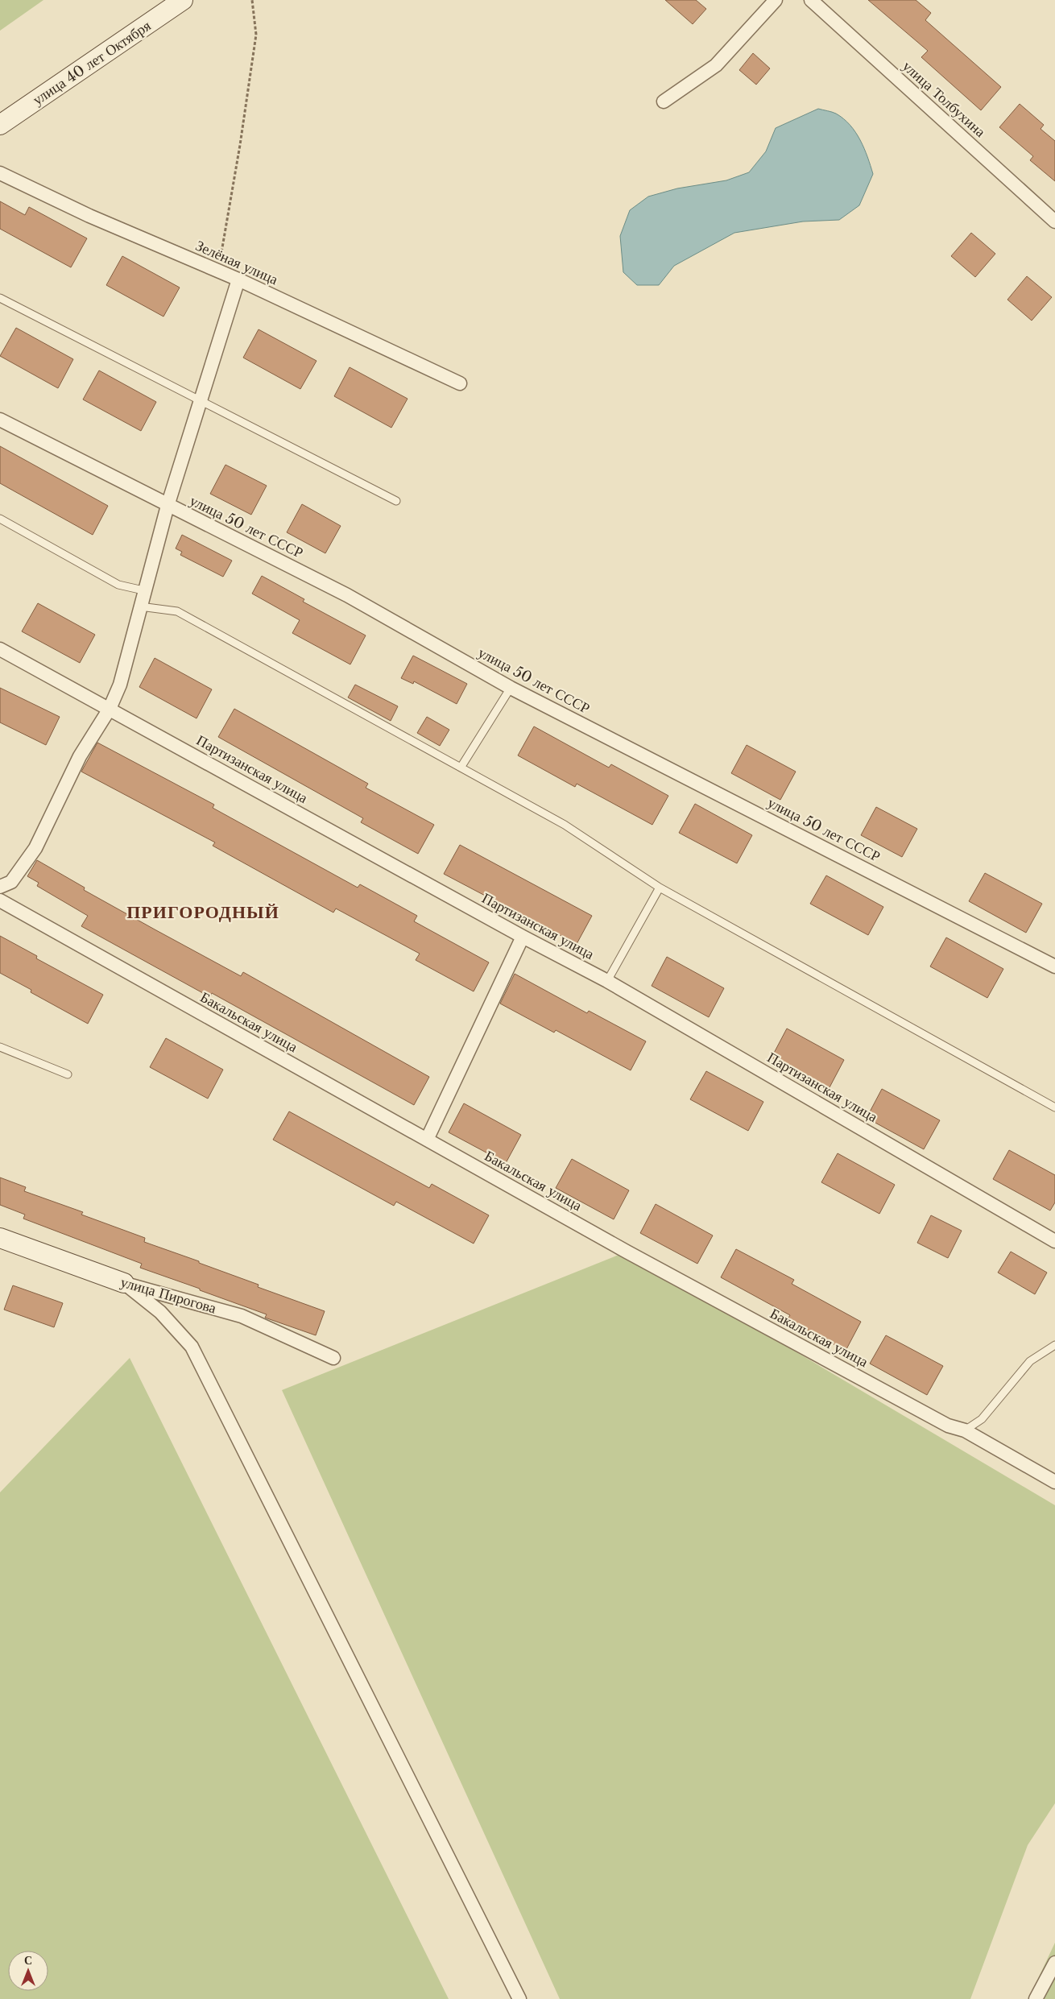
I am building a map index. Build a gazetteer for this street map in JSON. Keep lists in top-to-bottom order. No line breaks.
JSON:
{"streets":{"street":["улица 40 лет Октября","улица Толбухина","Зелёная улица","улица 50 лет СССР","Партизанская улица","Бакальская улица","улица Пирогова"]},"districts":["ПРИГОРОДНЫЙ"],"north":"top"}
